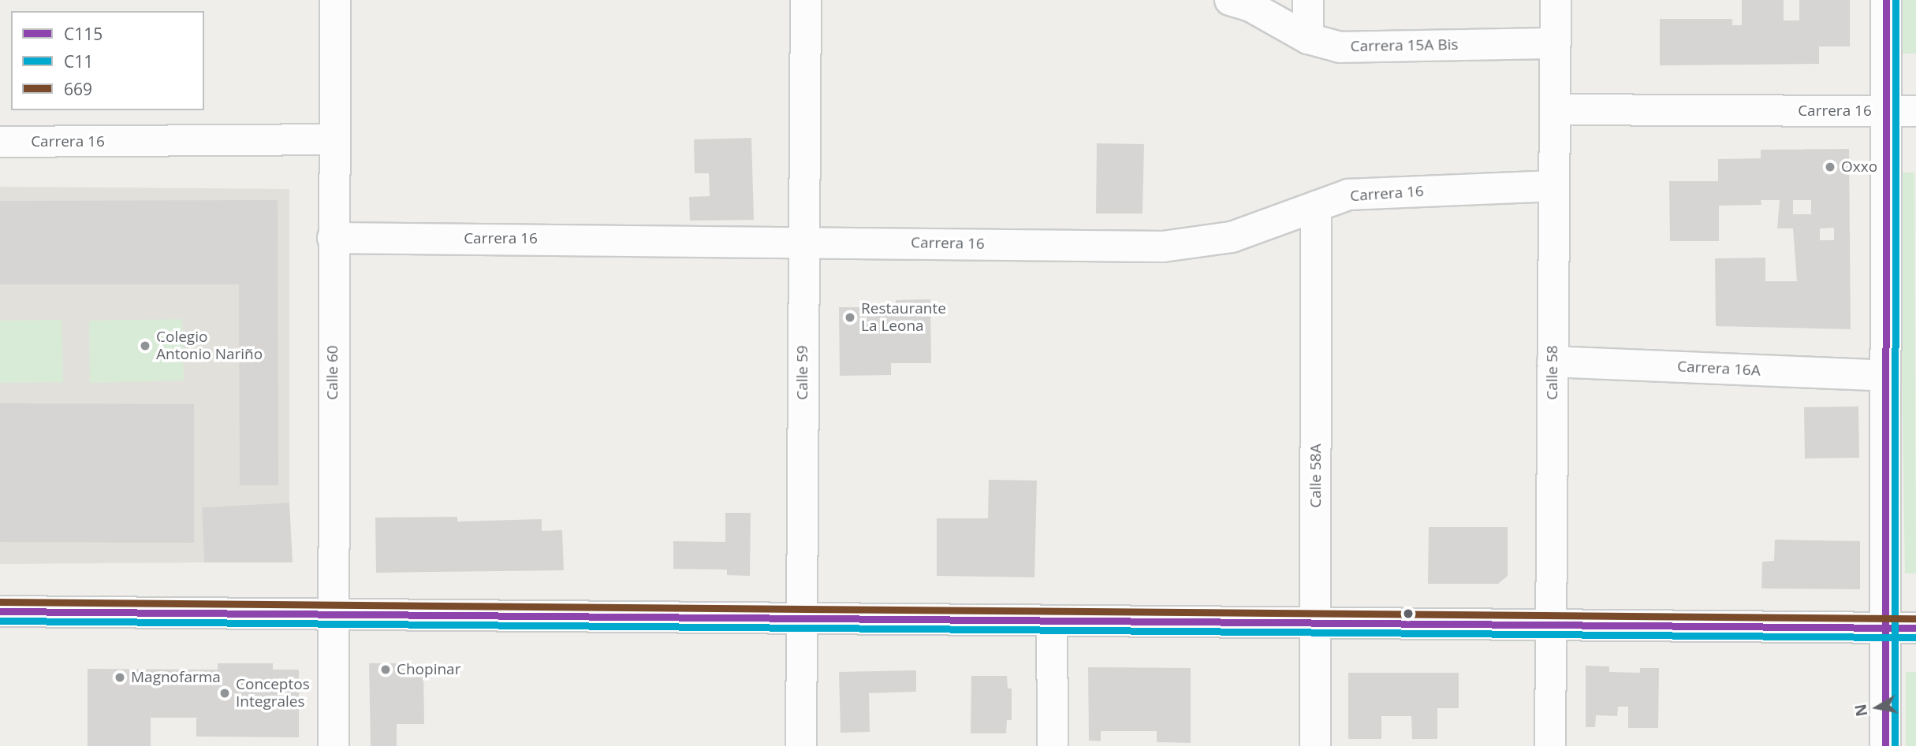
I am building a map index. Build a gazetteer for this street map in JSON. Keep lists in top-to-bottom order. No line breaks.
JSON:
{"streets":{"street":["Carrera 15A Bis","Carrera 16","Carrera 16A","Calle 60","Calle 59","Calle 58","Calle 58A"]},"crossings":[["Carrera 15A Bis","Calle 58"],["Carrera 16","Calle 60"],["Carrera 16","Calle 59"],["Carrera 16","Calle 58"],["Carrera 16","Calle 58A"],["Carrera 16A","Calle 58"]],"places":["Oxxo","Restaurante La Leona","Colegio Antonio Nariño","Chopinar","Magnofarma","Conceptos Integrales"],"lines":["transit line C115","transit line C11","transit line 669"],"legend":["C115","C11","669"],"north":"left"}
